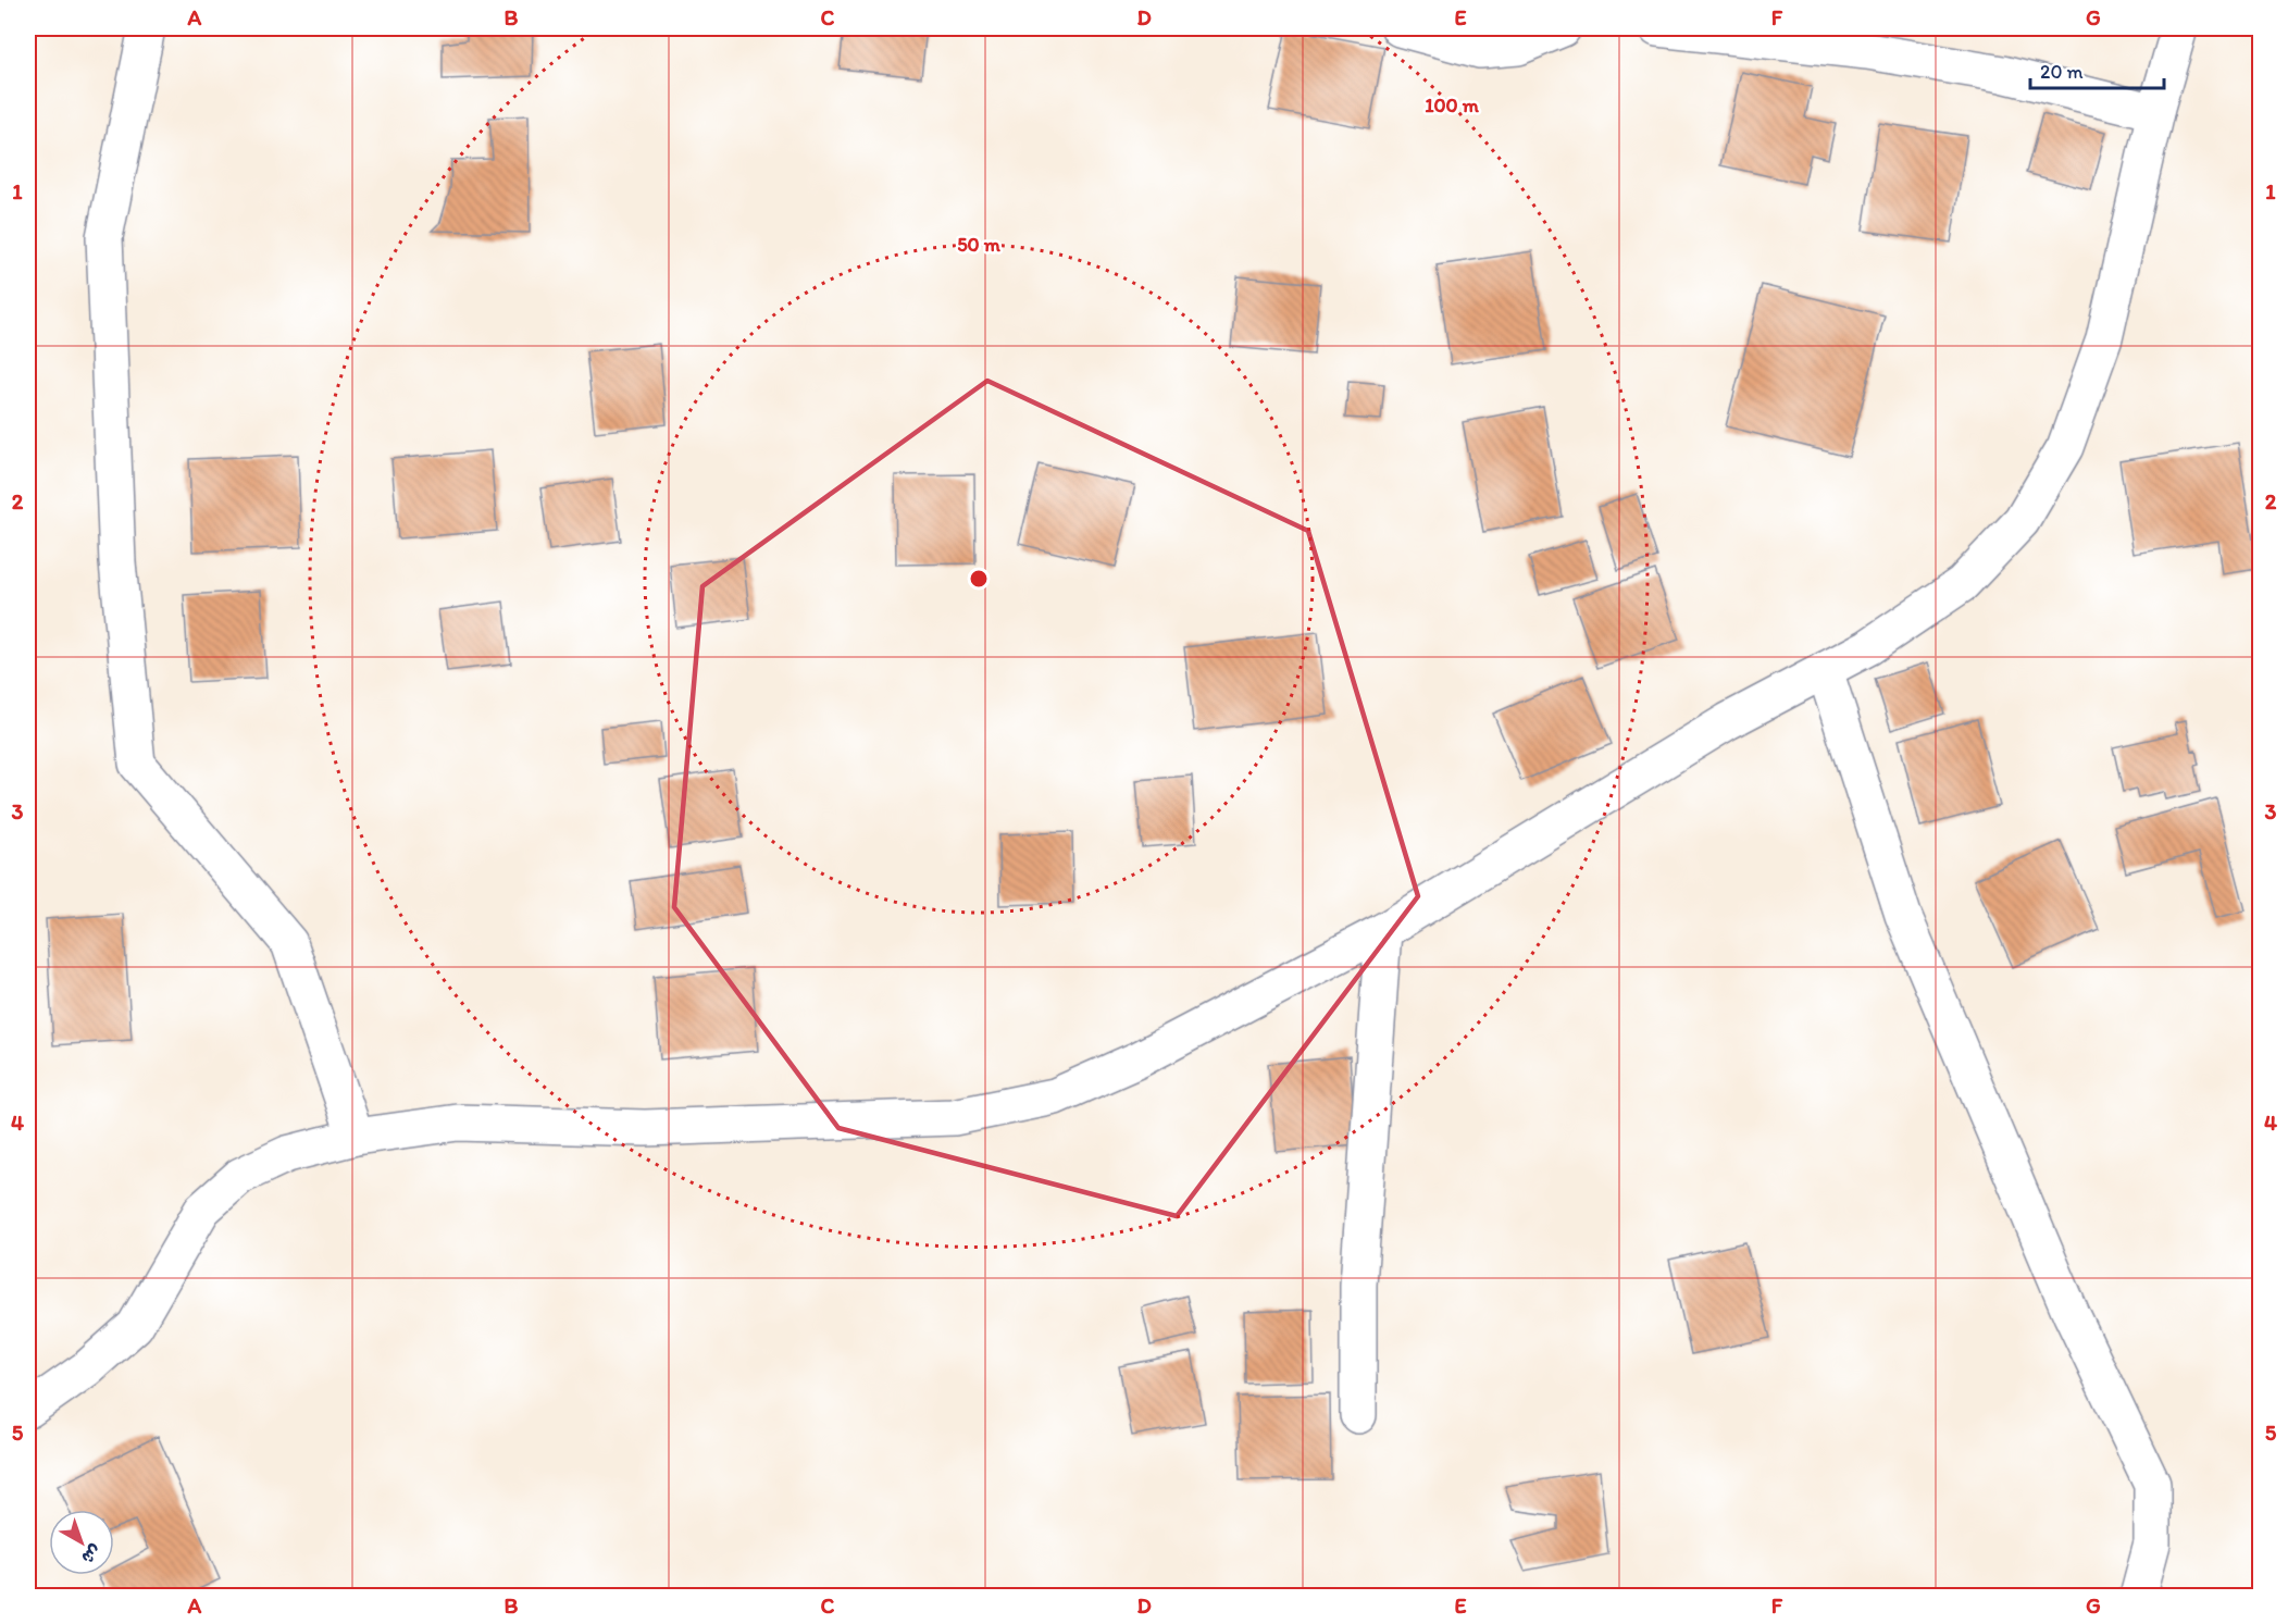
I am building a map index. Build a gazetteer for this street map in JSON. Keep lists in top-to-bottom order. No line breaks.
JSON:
{"scale_bar":"20 m","north":"bottom right","grid":{"columns":["A","B","C","D","E","F","G"],"rows":["1","2","3","4","5"]},"rings":["100 m","50 m"]}
